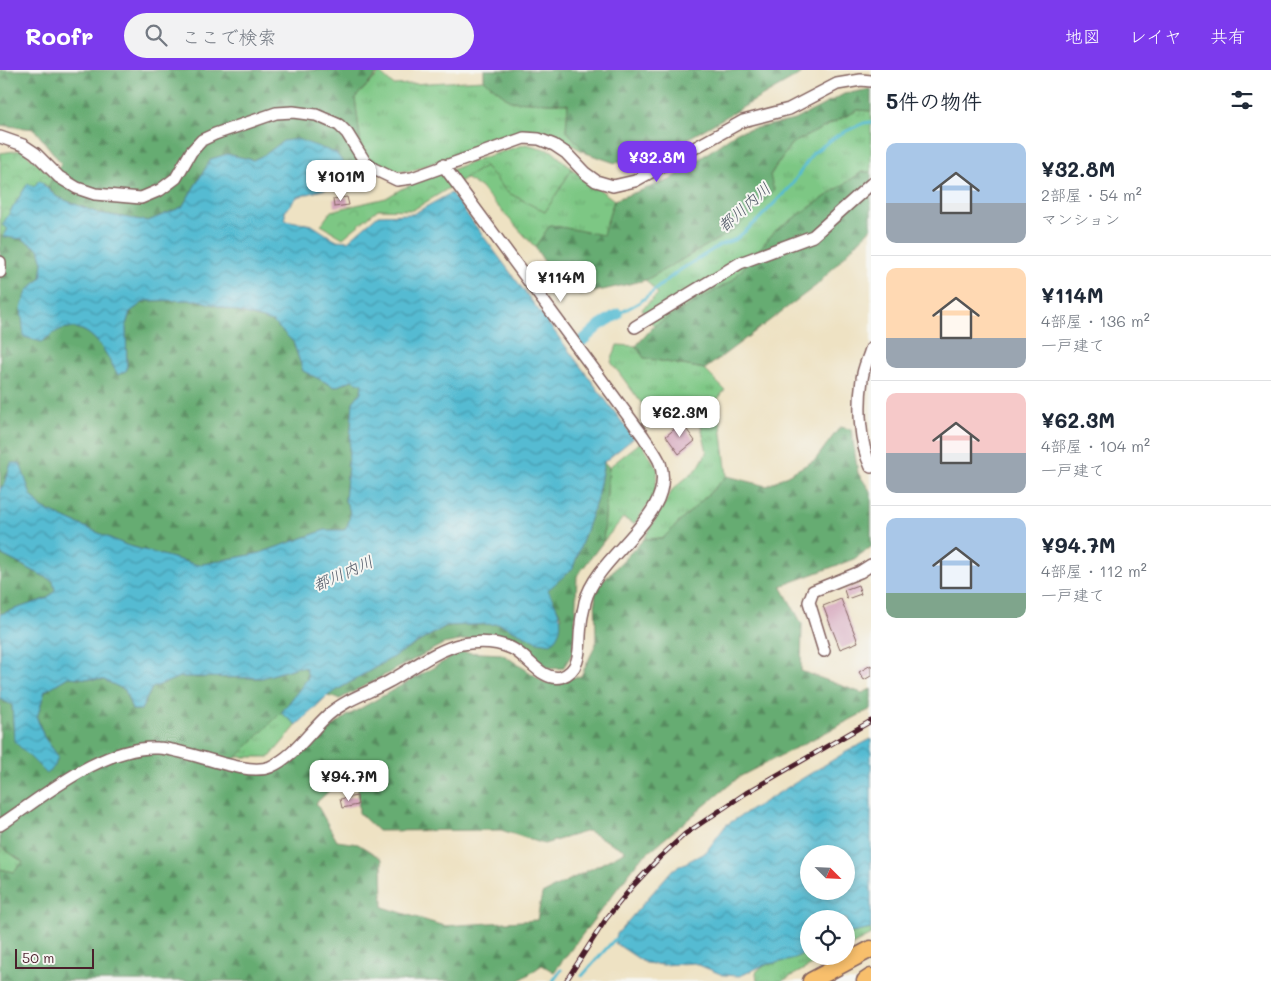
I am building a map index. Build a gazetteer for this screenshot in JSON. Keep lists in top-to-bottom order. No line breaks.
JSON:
{"water":["都川内川"],"scale_bar":"50 m","north":"bottom right","page":{"header":"Roofr","search":"ここで検索","nav":["地図","レイヤ","共有"],"heading":"5件の物件","list":[{"name":"¥32.8M","note":"2部屋 · 54 m² · マンション"},{"name":"¥114M","note":"4部屋 · 136 m² · 一戸建て"},{"name":"¥62.3M","note":"4部屋 · 104 m² · 一戸建て"},{"name":"¥94.7M","note":"4部屋 · 112 m² · 一戸建て"}],"price":["¥32.8M","¥101M","¥114M","¥62.3M","¥94.7M"],"scale":"50 m"}}
